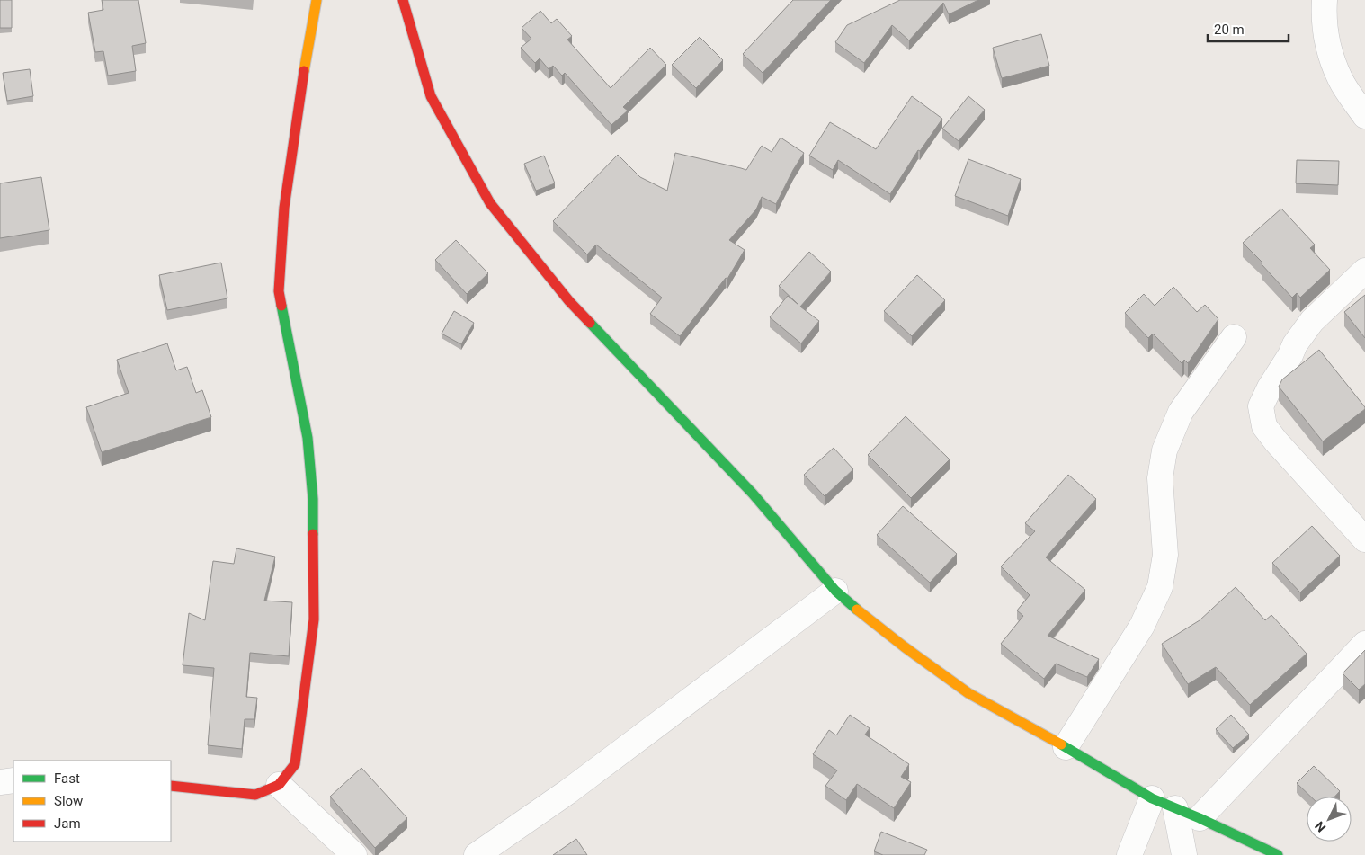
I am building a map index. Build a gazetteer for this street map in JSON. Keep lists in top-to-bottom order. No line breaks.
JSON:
{"legend":["Fast","Slow","Jam"],"scale_bar":"20 m","north":"bottom left"}
